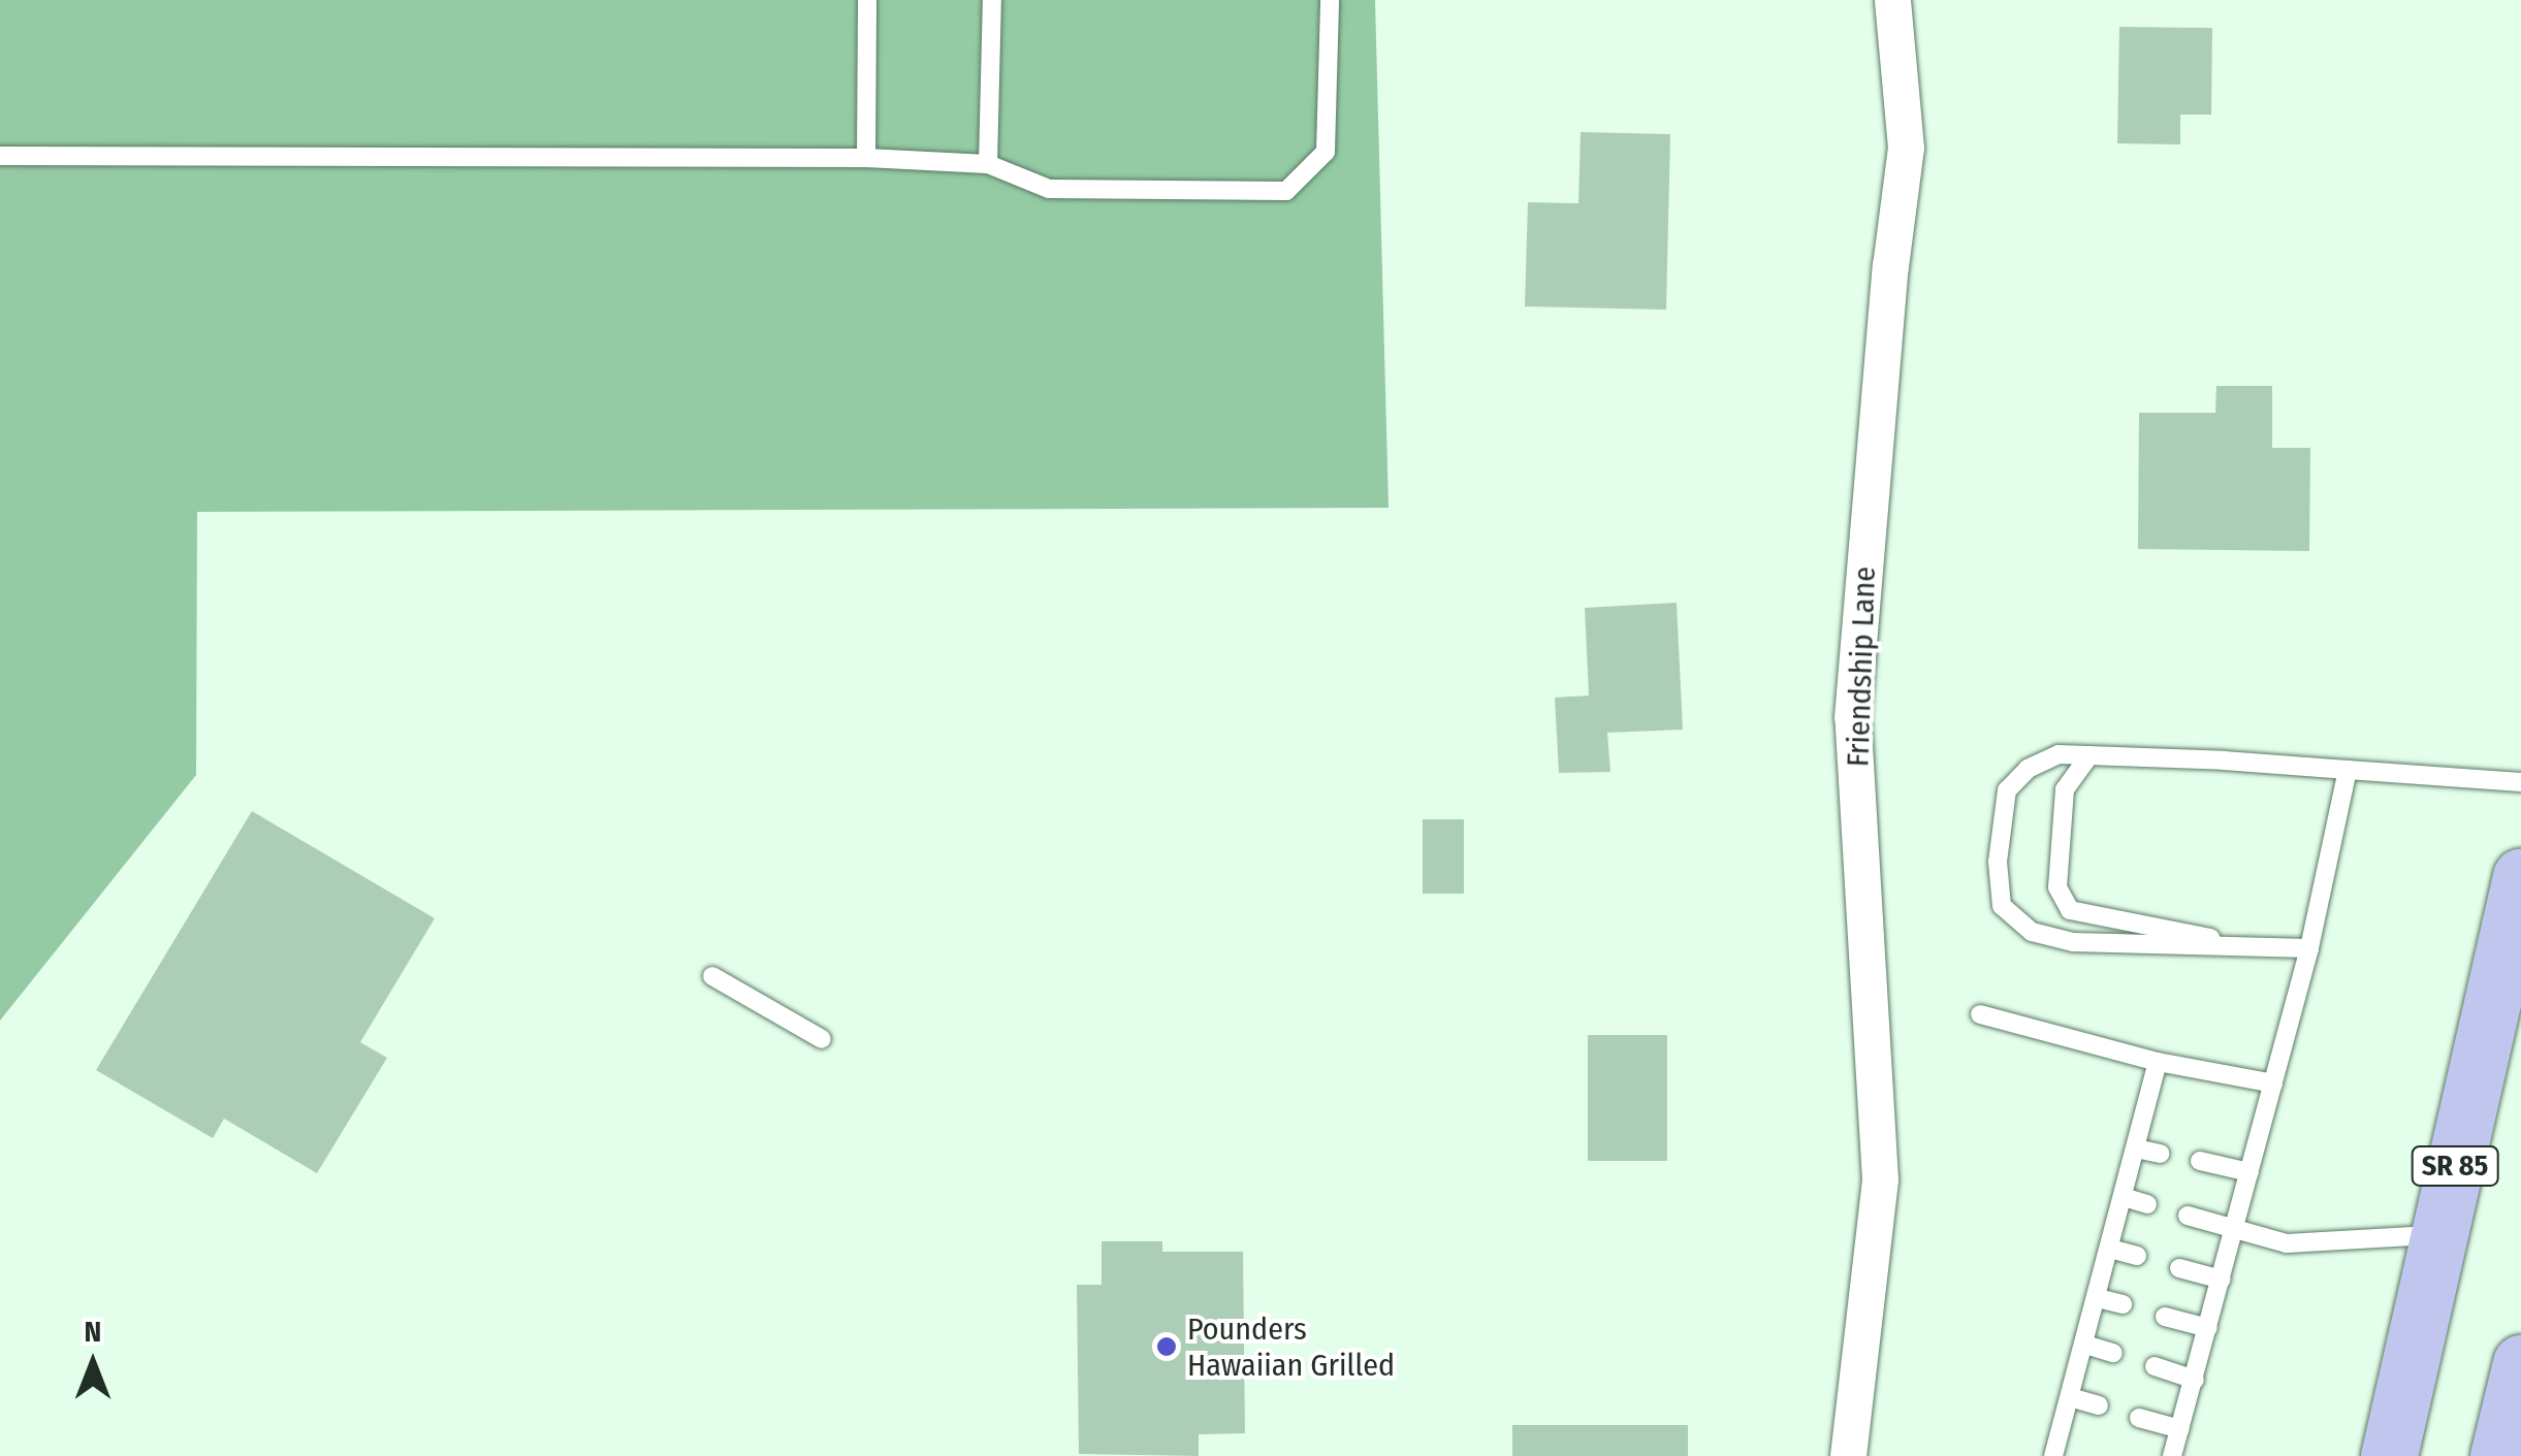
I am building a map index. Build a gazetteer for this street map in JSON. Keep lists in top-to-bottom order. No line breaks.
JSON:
{"streets":{"main road":["SR 85"],"street":["Friendship Lane"]},"places":["Pounders Hawaiian Grilled"],"north":"top"}
